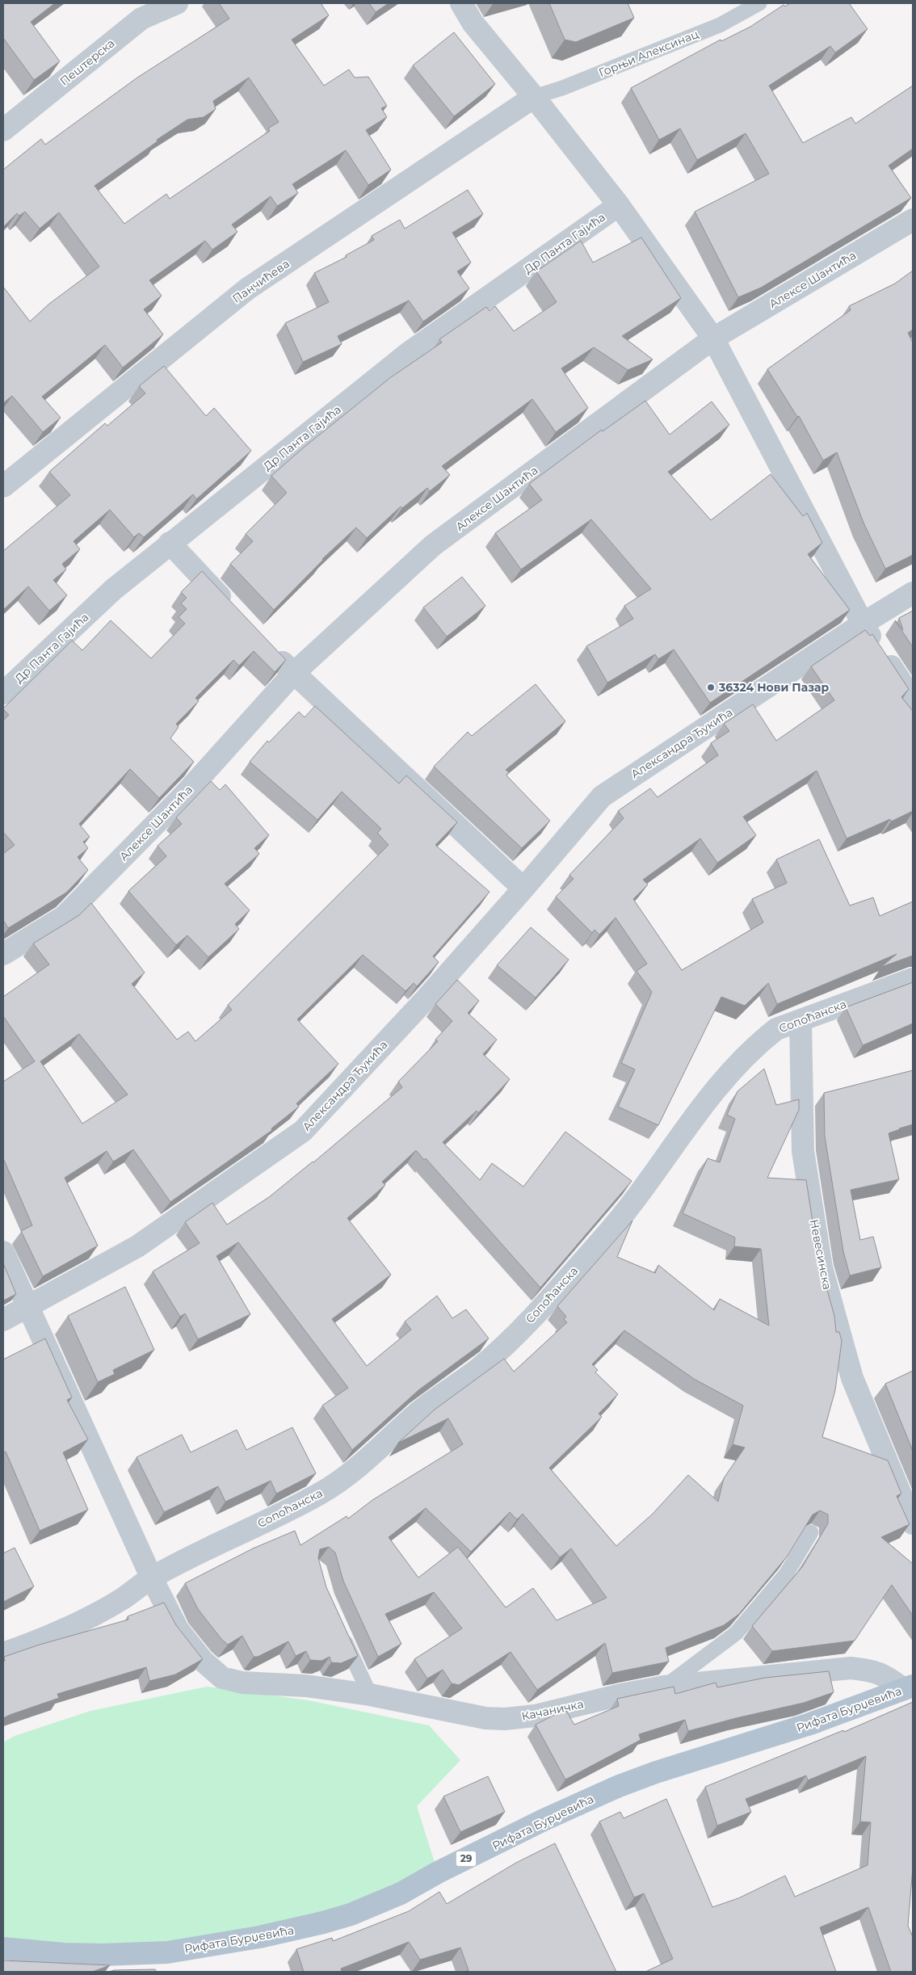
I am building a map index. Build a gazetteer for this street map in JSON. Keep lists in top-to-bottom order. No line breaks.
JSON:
{"streets":{"main road":["Рифата Бурџевића","29"],"street":["Пештерска","Др Панта Гајића","Алексе Шантића","Панчићева","Александра Ђукића","Сопоћанска","Невесинска","Качаничка"],"lane":["Горњи Алексинац"]},"crossings":[["Горњи Алексинац","Панчићева"],["Сопоћанска","Невесинска"],["Сопоћанска","Качаничка"],["Рифата Бурџевића","Качаничка"]],"places":["36324 Нови Пазар"]}
